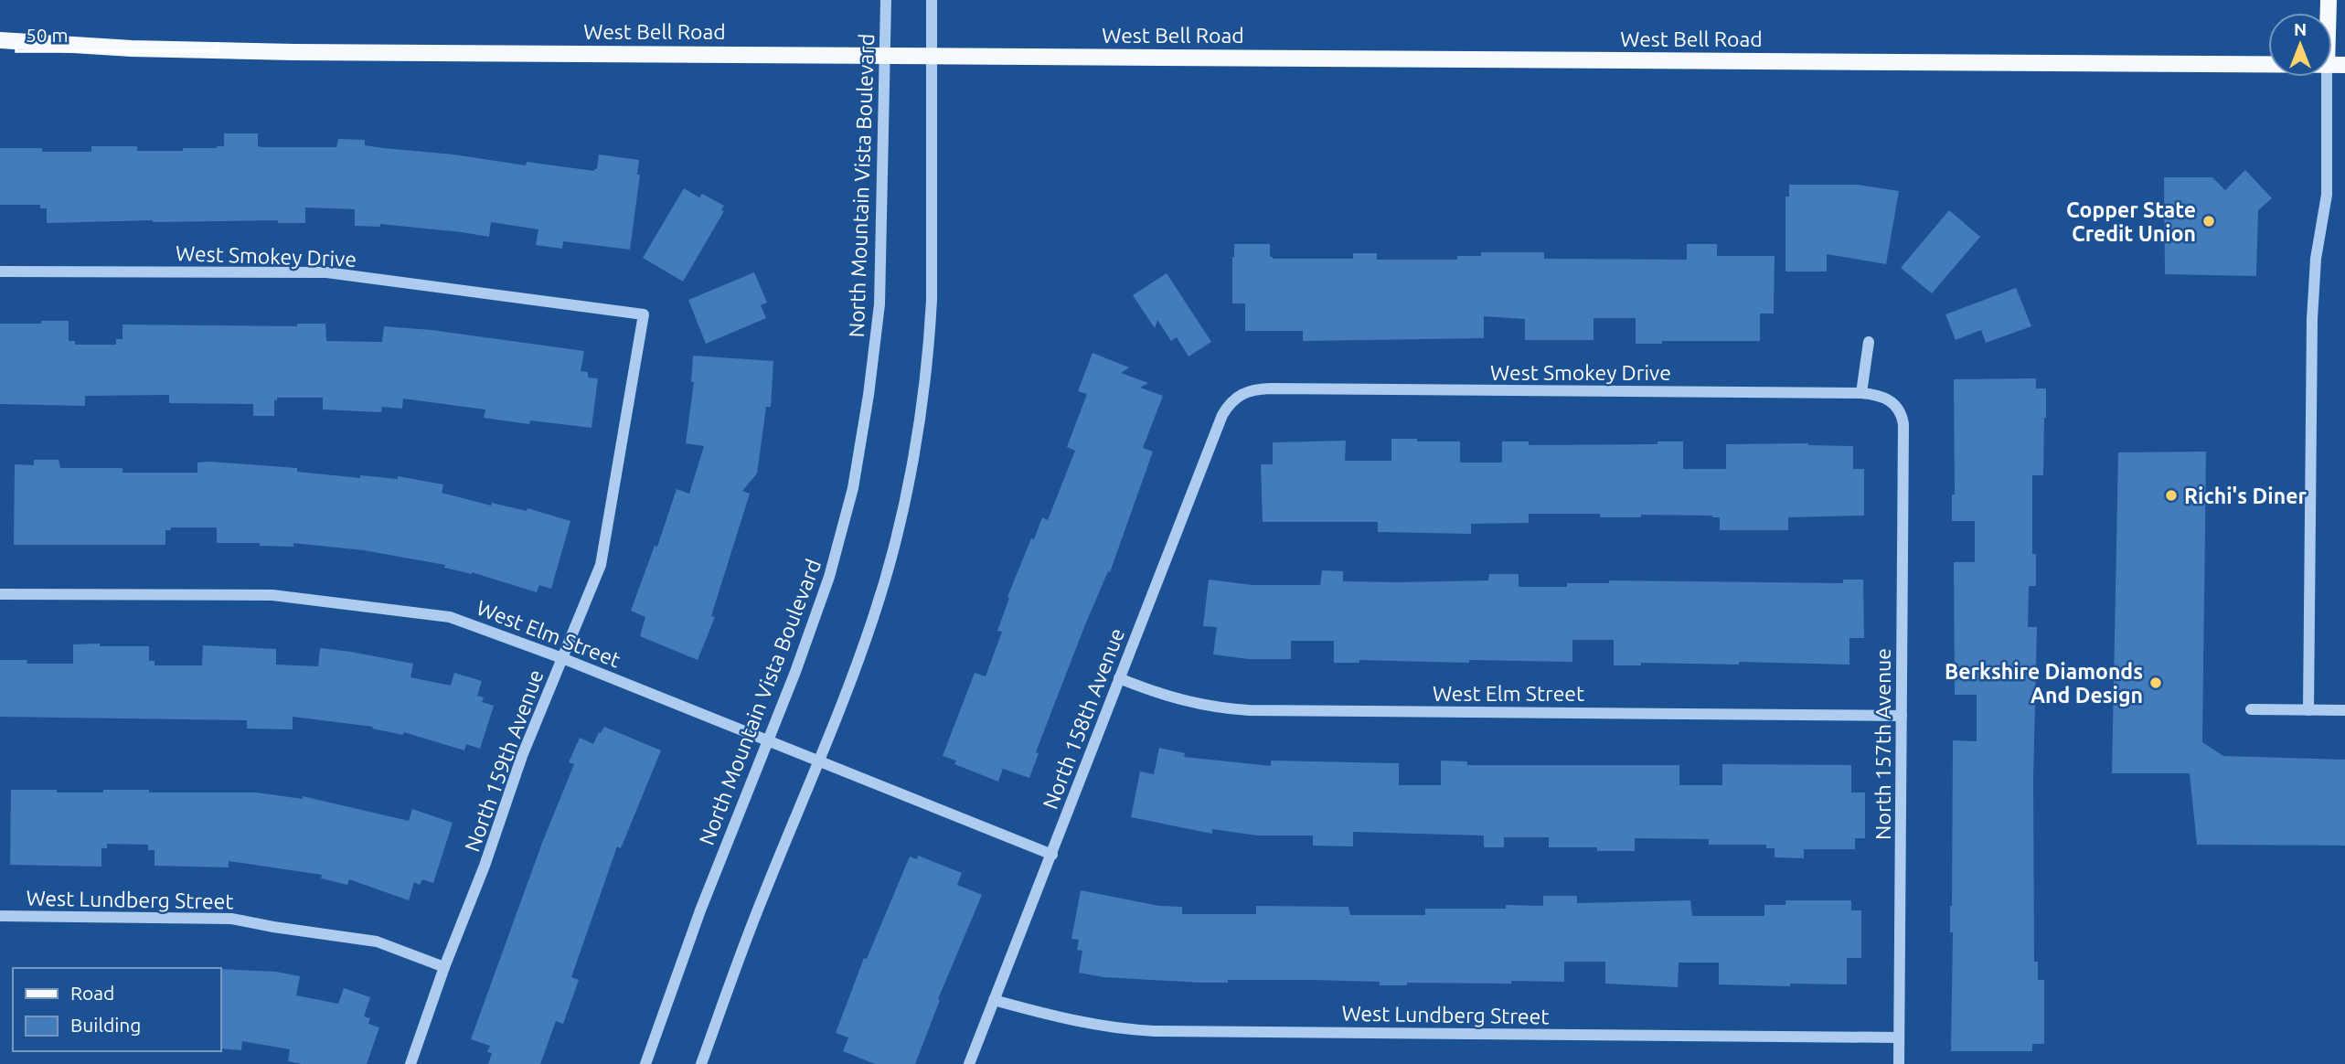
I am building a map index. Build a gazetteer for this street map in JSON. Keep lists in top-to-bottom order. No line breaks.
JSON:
{"streets":{"main road":["West Bell Road"],"street":["North Mountain Vista Boulevard","West Smokey Drive","West Elm Street","North 158th Avenue","North 157th Avenue","North 159th Avenue","West Lundberg Street"]},"crossings":[["West Bell Road","North Mountain Vista Boulevard"],["North Mountain Vista Boulevard","West Elm Street"],["West Smokey Drive","North 158th Avenue"],["West Smokey Drive","North 157th Avenue"],["West Smokey Drive","North 159th Avenue"],["West Elm Street","North 158th Avenue"],["West Elm Street","North 157th Avenue"],["West Elm Street","North 159th Avenue"],["North 158th Avenue","West Lundberg Street"],["North 157th Avenue","West Lundberg Street"],["North 159th Avenue","West Lundberg Street"]],"places":["Copper State Credit Union","Richi's Diner","Berkshire Diamonds And Design"],"legend":["Road","Building"],"scale_bar":"50 m","north":"top"}
